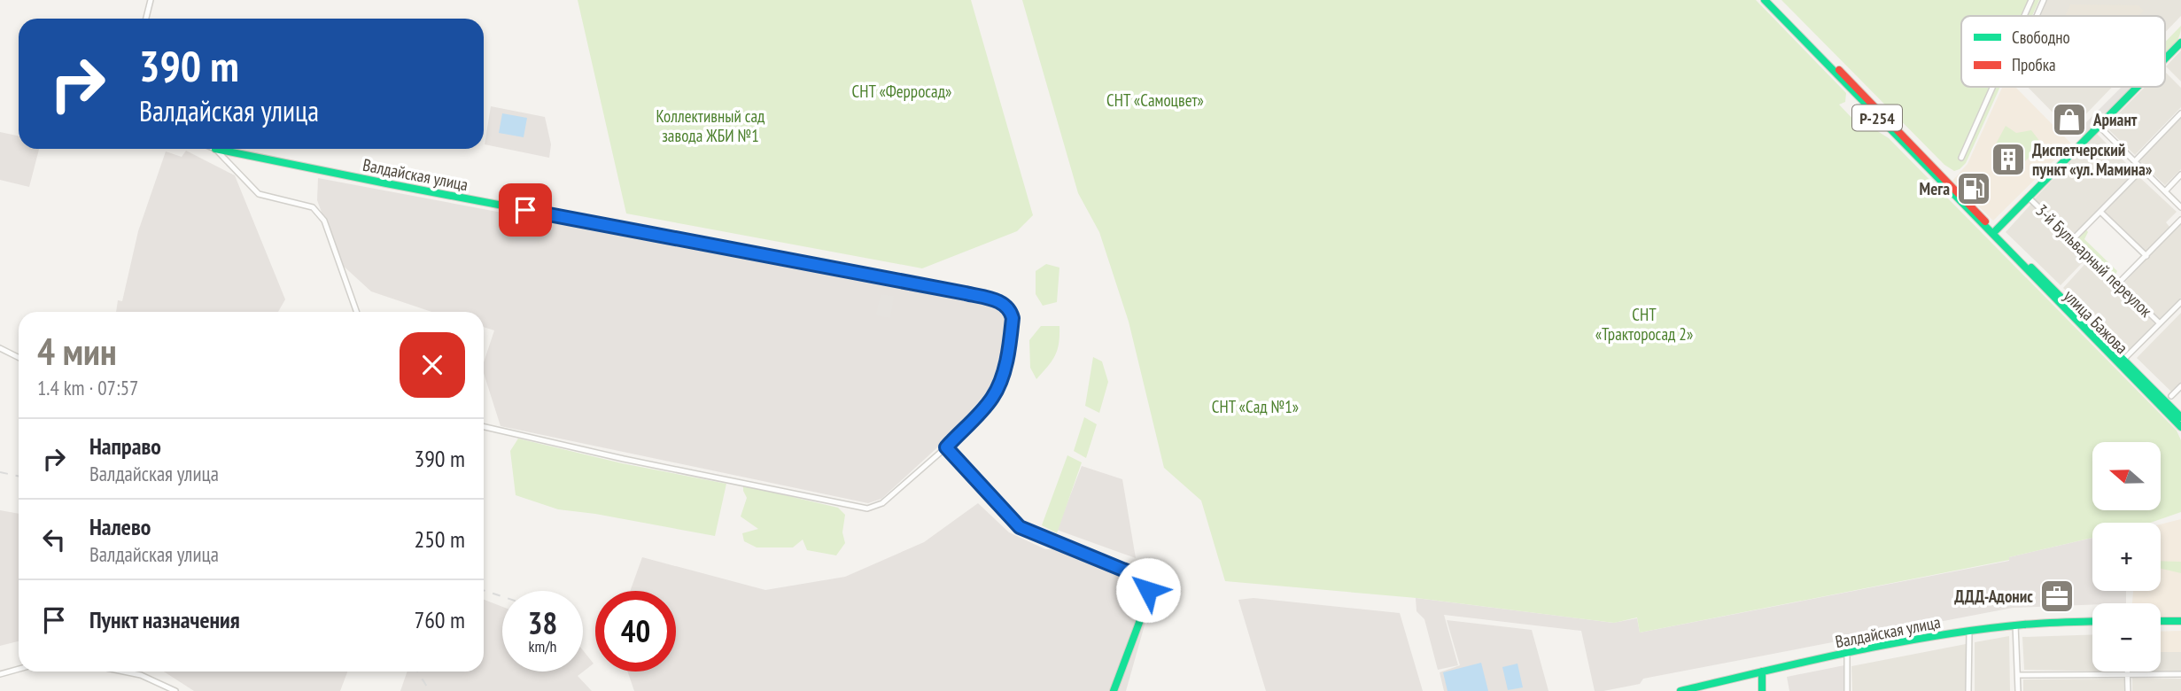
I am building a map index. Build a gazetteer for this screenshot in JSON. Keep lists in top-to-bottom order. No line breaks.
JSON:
{"streets":{"street":["Р-254","Валдайская улица","3-й Бульварный переулок","улица Бажова"]},"crossings":[["Р-254","улица Бажова"]],"parks":["СНТ «Ферросад»","СНТ «Самоцвет»","Коллективный сад завода ЖБИ №1","СНТ «Тракторосад 2»","СНТ «Сад №1»"],"places":{"shop":["Ариант"],"building":["Диспетчерский пункт «ул. Мамина»"],"fuel station":["Мега"],"office":["ДДД-Адонис"]},"legend":["Свободно","Пробка"],"north":"left","page":{"turn":["390 m","Валдайская улица"],"heading":["4 мин","1.4 km · 07:57"],"list":[{"name":"Направо","note":"Валдайская улица","value":"390 m"},{"name":"Налево","note":"Валдайская улица","value":"250 m"},{"name":"Пункт назначения","value":"760 m"}],"map_buttons":["+","−"],"speed":"38 km/h","limit":"40"}}
